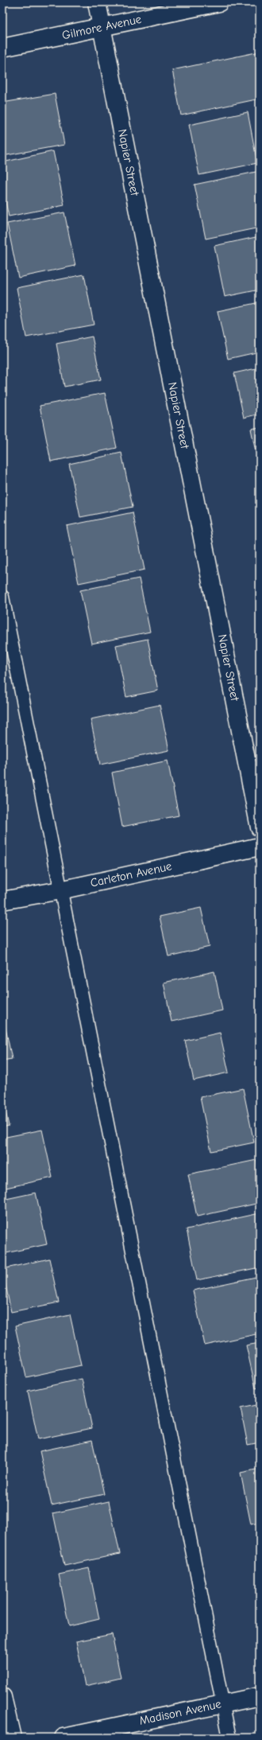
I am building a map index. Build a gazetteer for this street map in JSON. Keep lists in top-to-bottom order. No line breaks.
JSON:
{"streets":{"street":["Gilmore Avenue","Napier Street","Carleton Avenue","Madison Avenue"]},"crossings":[["Gilmore Avenue","Napier Street"]]}
